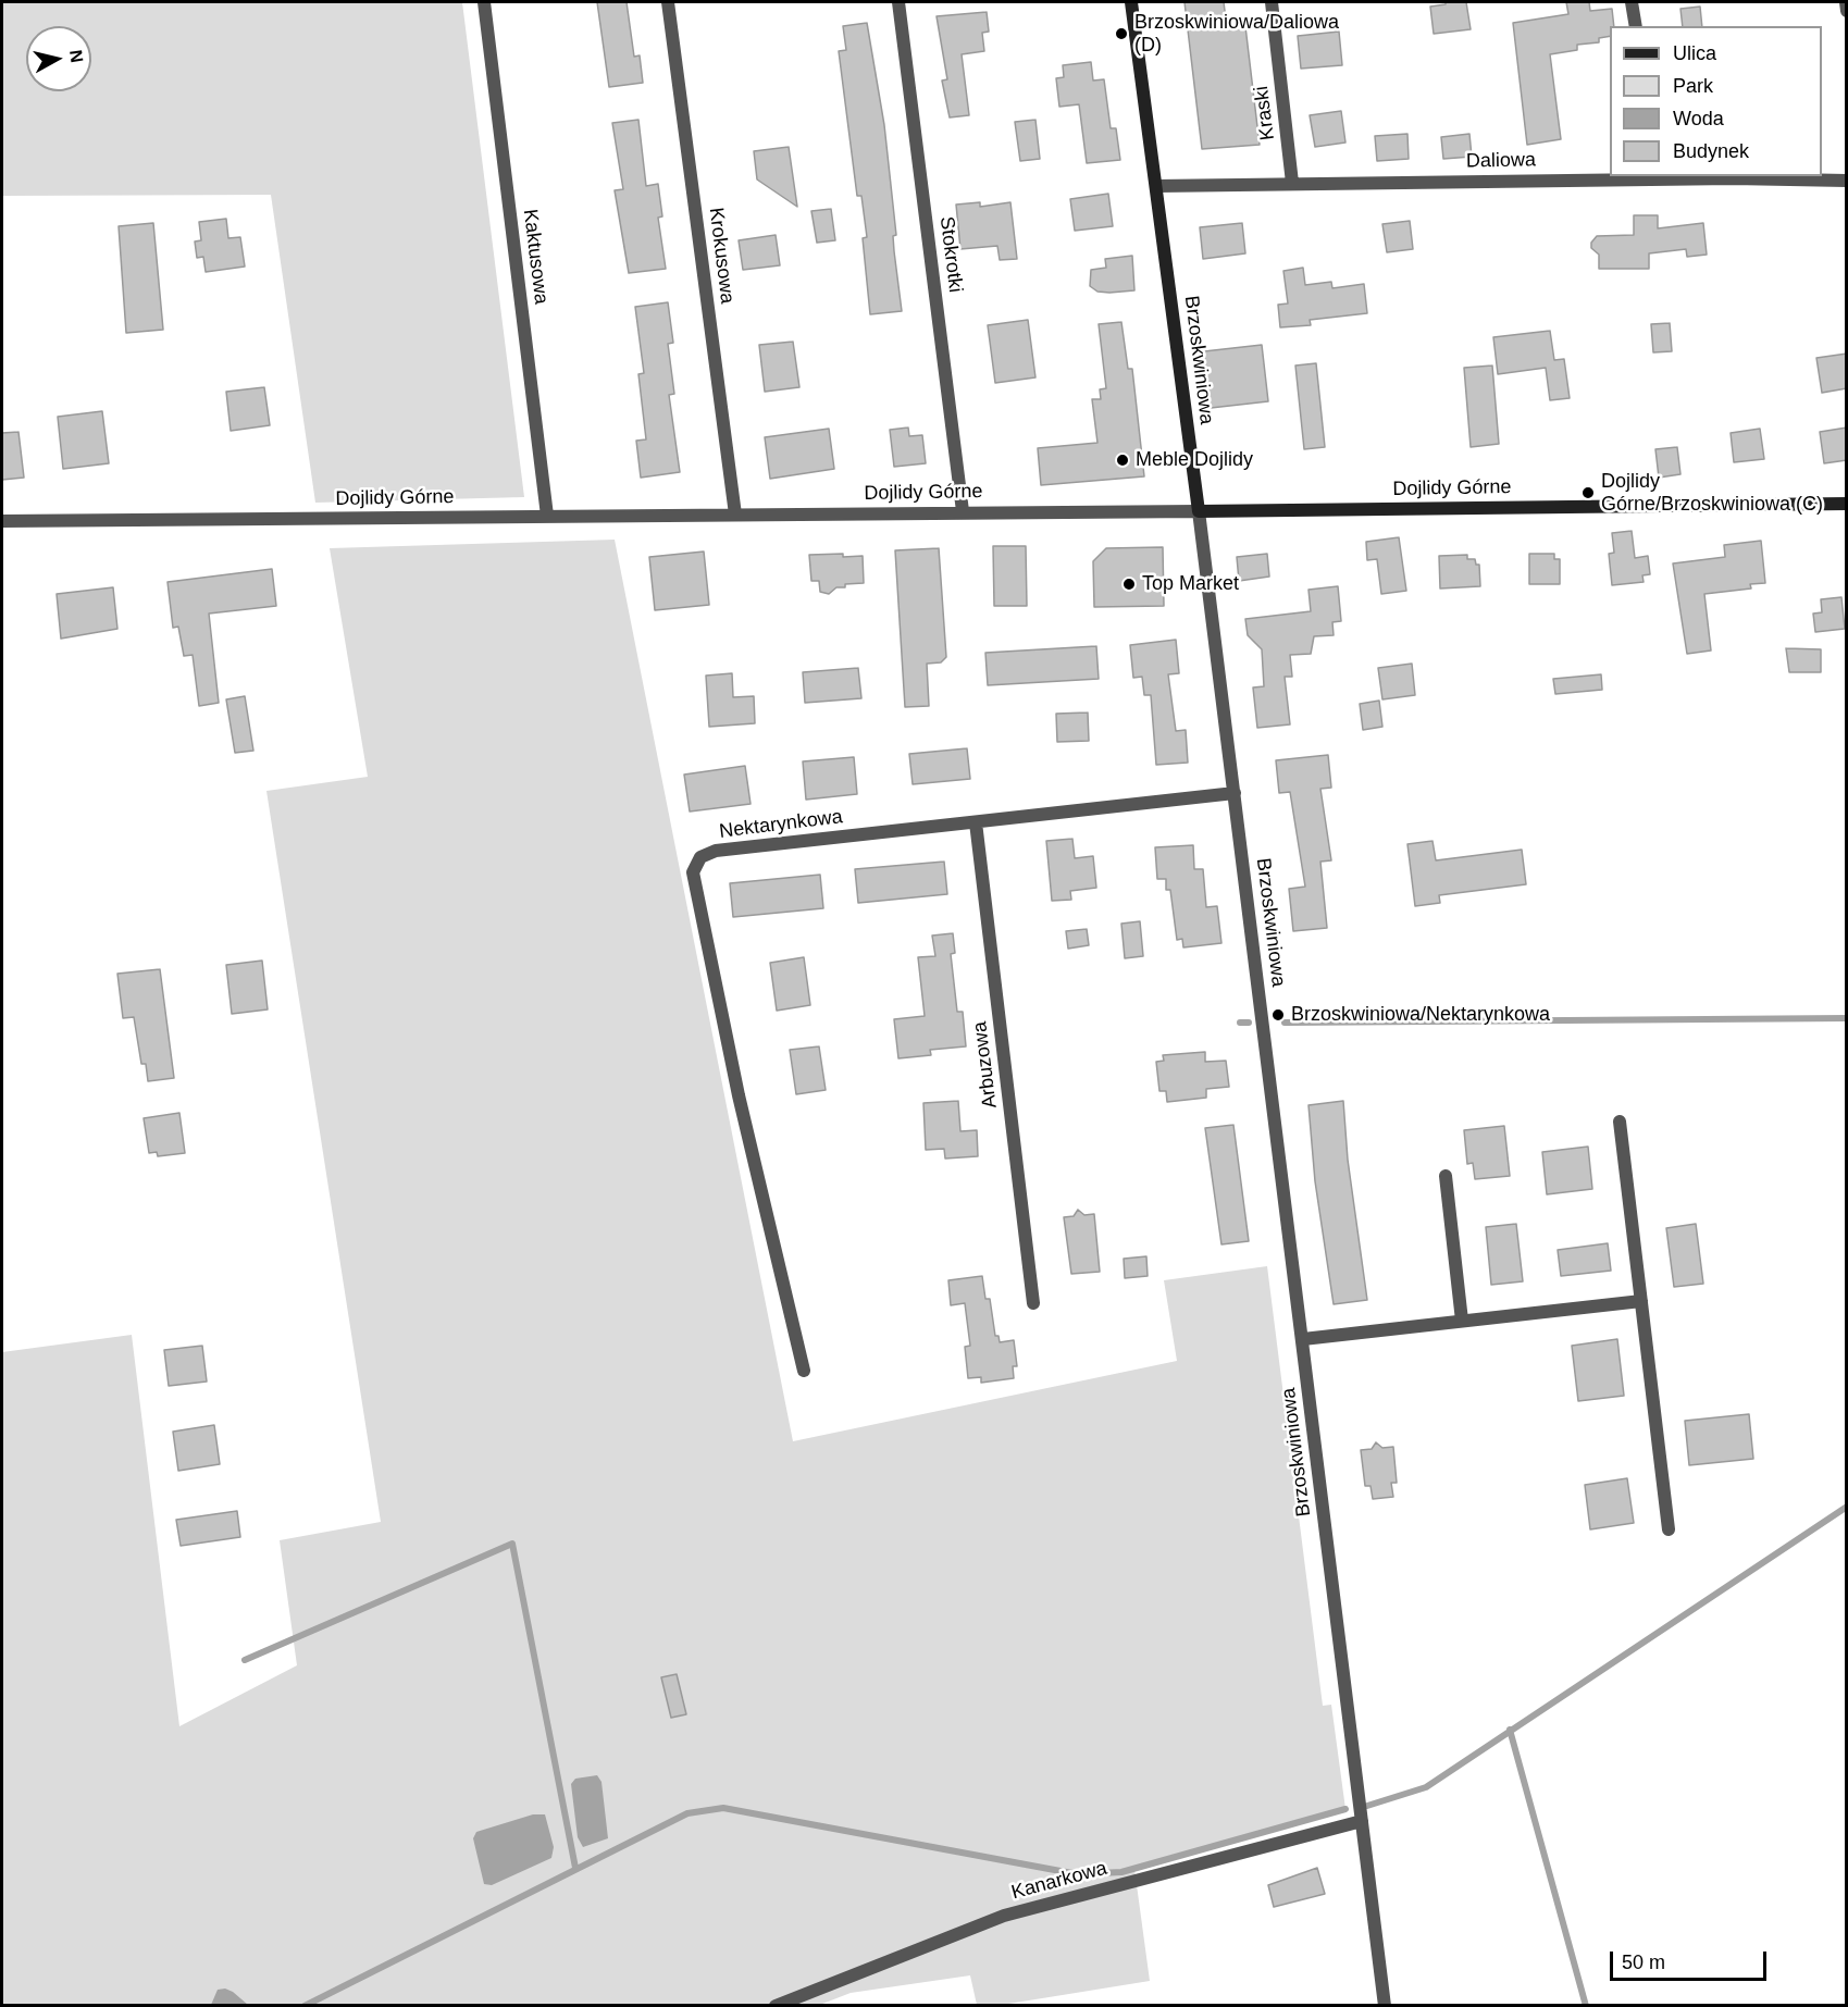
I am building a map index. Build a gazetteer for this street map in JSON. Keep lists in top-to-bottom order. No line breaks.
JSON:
{"streets":{"street":["Kraski","Daliowa","Stokrotki","Krokusowa","Kaktusowa","Brzoskwiniowa","Dojlidy Górne","Nektarynkowa","Arbuzowa","Kanarkowa"]},"crossings":[["Kraski","Daliowa"],["Daliowa","Brzoskwiniowa"],["Stokrotki","Dojlidy Górne"],["Krokusowa","Dojlidy Górne"],["Kaktusowa","Dojlidy Górne"],["Brzoskwiniowa","Dojlidy Górne"],["Brzoskwiniowa","Nektarynkowa"],["Brzoskwiniowa","Kanarkowa"],["Nektarynkowa","Arbuzowa"]],"places":["Brzoskwiniowa/Daliowa (D)","Meble Dojlidy","Dojlidy Górne/Brzoskwiniowa (C)","Top Market","Brzoskwiniowa/Nektarynkowa"],"legend":["Ulica","Park","Woda","Budynek"],"scale_bar":"50 m","north":"right"}
